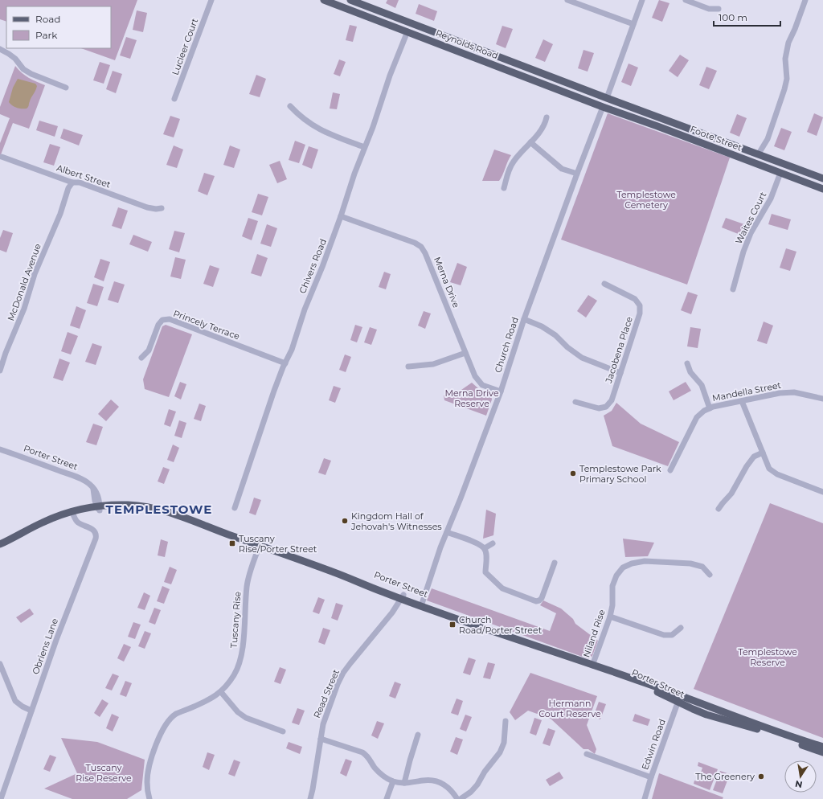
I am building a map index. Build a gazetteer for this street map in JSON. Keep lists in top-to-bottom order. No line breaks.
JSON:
{"streets":{"main road":["Reynolds Road","Foote Street","Porter Street"],"street":["Lucieer Court","Albert Street","Waites Court","Chivers Road","McDonald Avenue","Merna Drive","Princely Terrace","Church Road","Jacobena Place","Mandella Street","Tuscany Rise","Niland Rise","Obriens Lane","Read Street","Edwin Road"]},"crossings":[["Reynolds Road","Foote Street"],["Reynolds Road","Chivers Road"],["Reynolds Road","Church Road"],["Foote Street","Waites Court"],["Foote Street","Church Road"],["Albert Street","McDonald Avenue"],["Chivers Road","Merna Drive"],["Chivers Road","Princely Terrace"],["Merna Drive","Church Road"],["Church Road","Porter Street"],["Porter Street","Tuscany Rise"],["Porter Street","Niland Rise"],["Porter Street","Read Street"],["Porter Street","Edwin Road"]],"districts":["TEMPLESTOWE"],"parks":["Templestowe Cemetery","Merna Drive Reserve","Templestowe Reserve","Hermann Court Reserve","Tuscany Rise Reserve"],"places":{"other":["Templestowe Park Primary School","Kingdom Hall of Jehovah's Witnesses","The Greenery"],"transit":["Tuscany Rise/Porter Street","Church Road/Porter Street"]},"legend":["Road","Park"],"scale_bar":"100 m","north":"bottom"}
